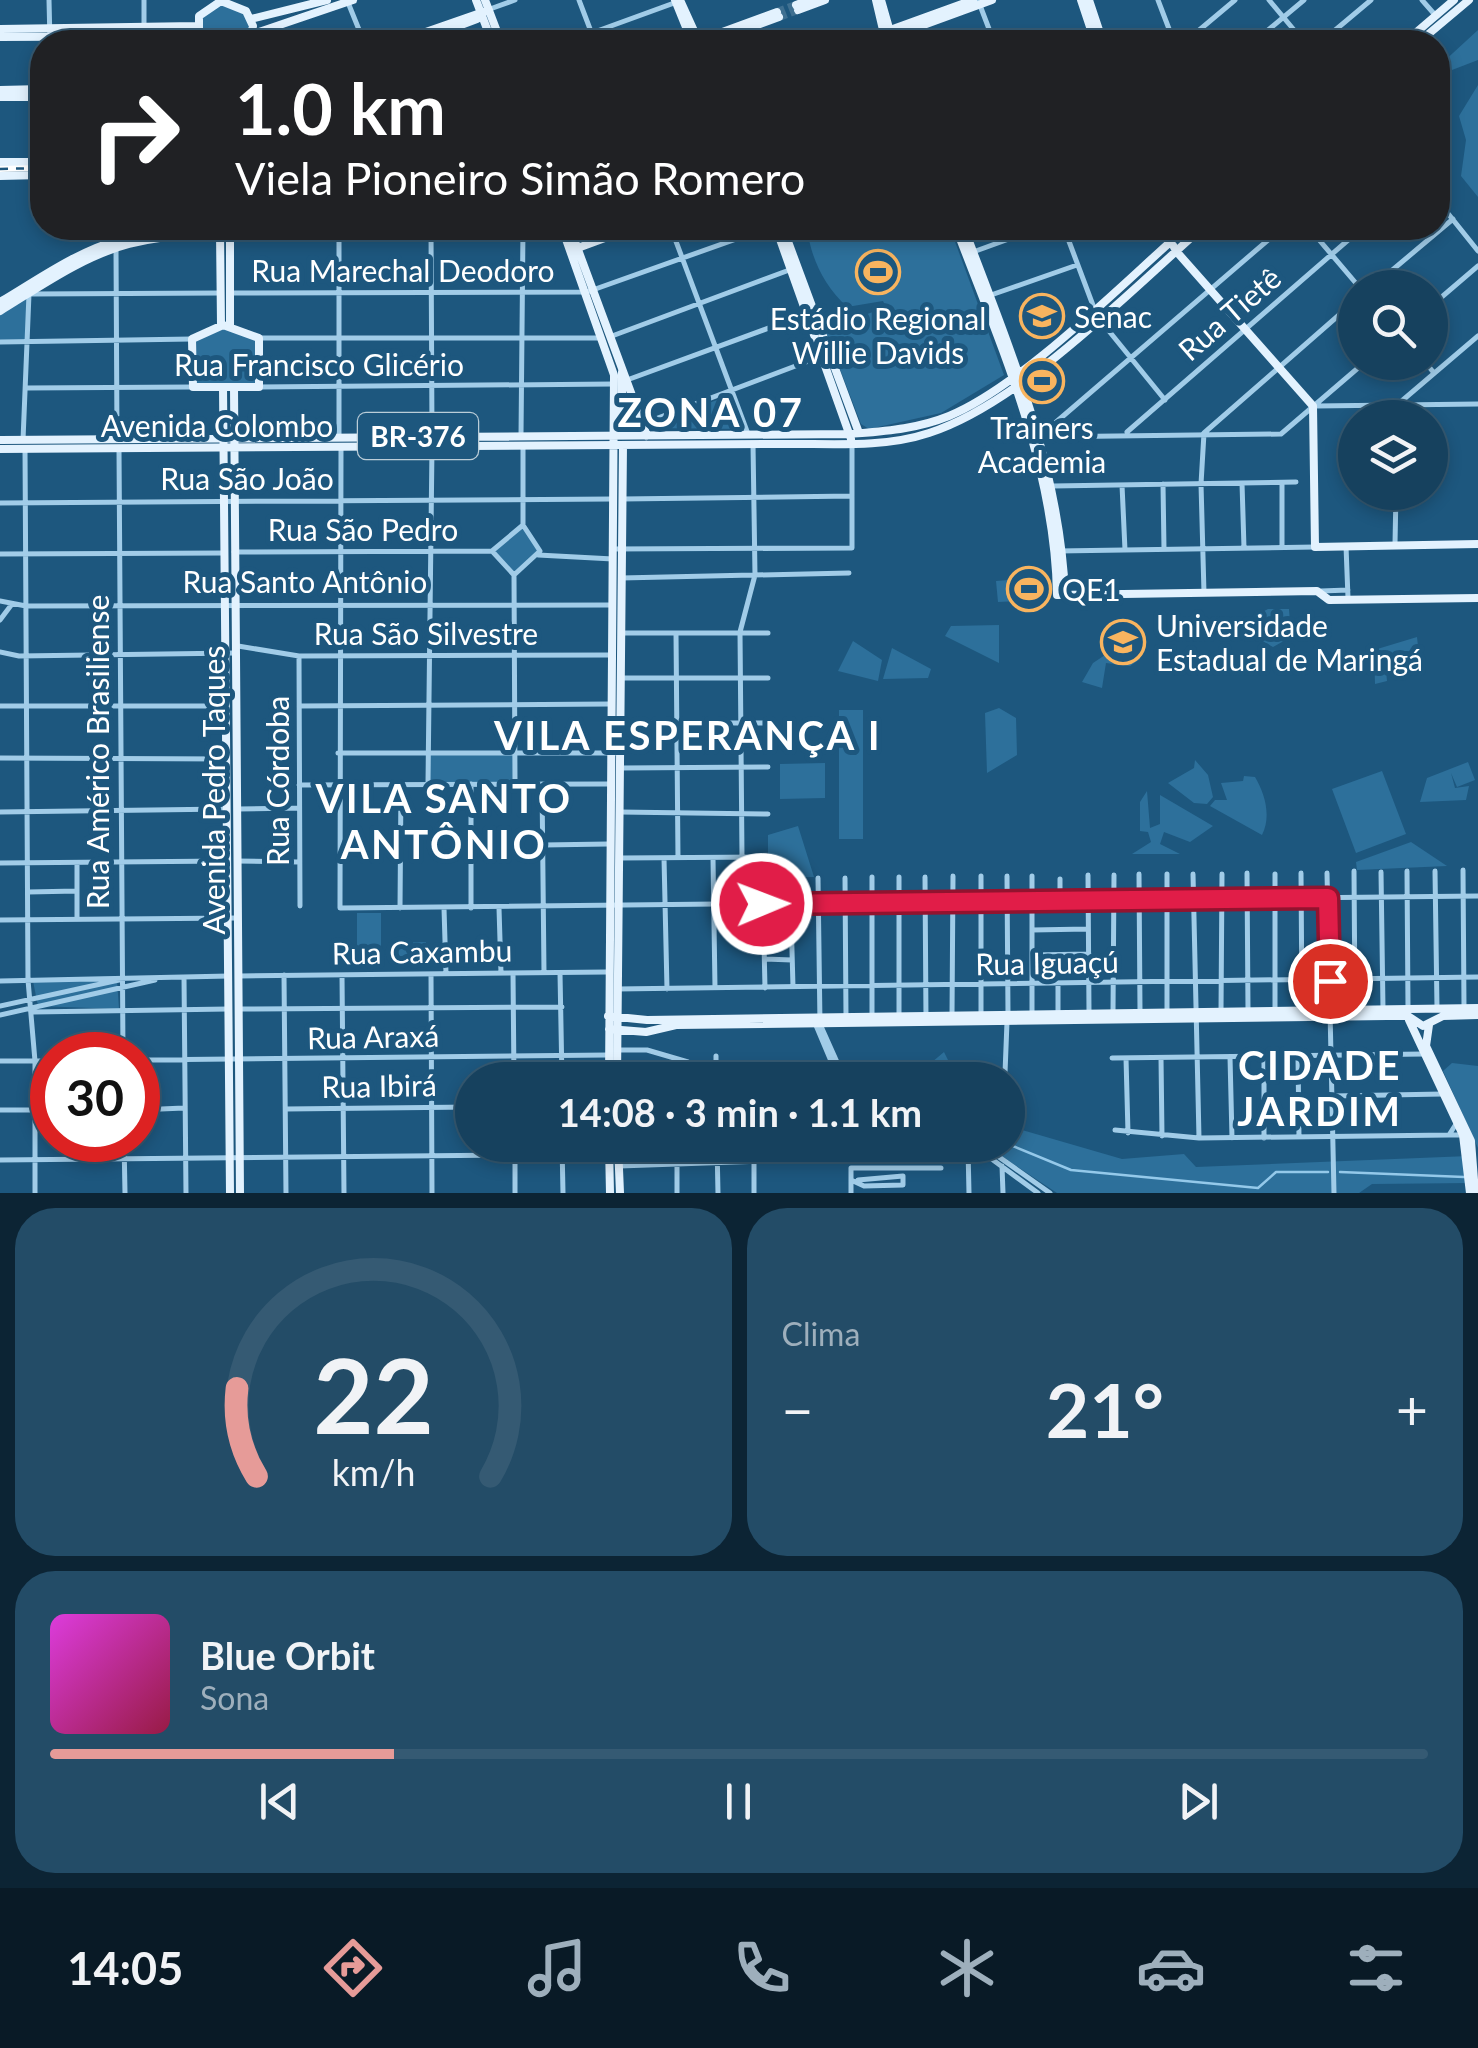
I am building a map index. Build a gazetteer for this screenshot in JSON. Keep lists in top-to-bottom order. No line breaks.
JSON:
{"streets":{"main road":["Rua Francisco Glicério","Avenida Colombo","BR-376","Avenida Pedro Taques"],"street":["Rua Marechal Deodoro","Rua Tietê","Rua São João","Rua São Pedro","Rua Santo Antônio","Rua São Silvestre","Rua Américo Brasiliense","Rua Córdoba","Rua Caxambu","Rua Iguaçú","Rua Araxá","Rua Ibirá"]},"crossings":[["Rua Marechal Deodoro","Rua Américo Brasiliense"],["Rua Francisco Glicério","Rua Américo Brasiliense"],["Rua Francisco Glicério","Avenida Pedro Taques"],["Avenida Colombo","Rua Américo Brasiliense"],["Avenida Colombo","Avenida Pedro Taques"],["Rua São João","Rua Américo Brasiliense"],["Rua São João","Avenida Pedro Taques"],["Rua São Pedro","Rua Américo Brasiliense"],["Rua São Pedro","Avenida Pedro Taques"],["Rua Santo Antônio","Rua Américo Brasiliense"],["Rua Santo Antônio","Avenida Pedro Taques"],["Rua São Silvestre","Rua Américo Brasiliense"],["Rua São Silvestre","Rua Córdoba"],["Rua São Silvestre","Avenida Pedro Taques"],["Avenida Pedro Taques","Rua Caxambu"],["Avenida Pedro Taques","Rua Araxá"]],"districts":["ZONA 07","VILA ESPERANÇA I","VILA SANTO ANTÔNIO","CIDADE JARDIM"],"places":{"sports":["Estádio Regional Willie Davids","Trainers Academia","QE1"],"school or university":["Senac","Universidade Estadual de Maringá"]},"page":{"turn":["1.0 km","Viela Pioneiro Simão Romero"],"limit":"30","trip":"14:08 · 3 min · 1.1 km","tile":"Clima","heat":["−","21°","+"],"song":["Blue Orbit","Sona"],"tabs":"14:05","gauge":["22","km/h"]}}
